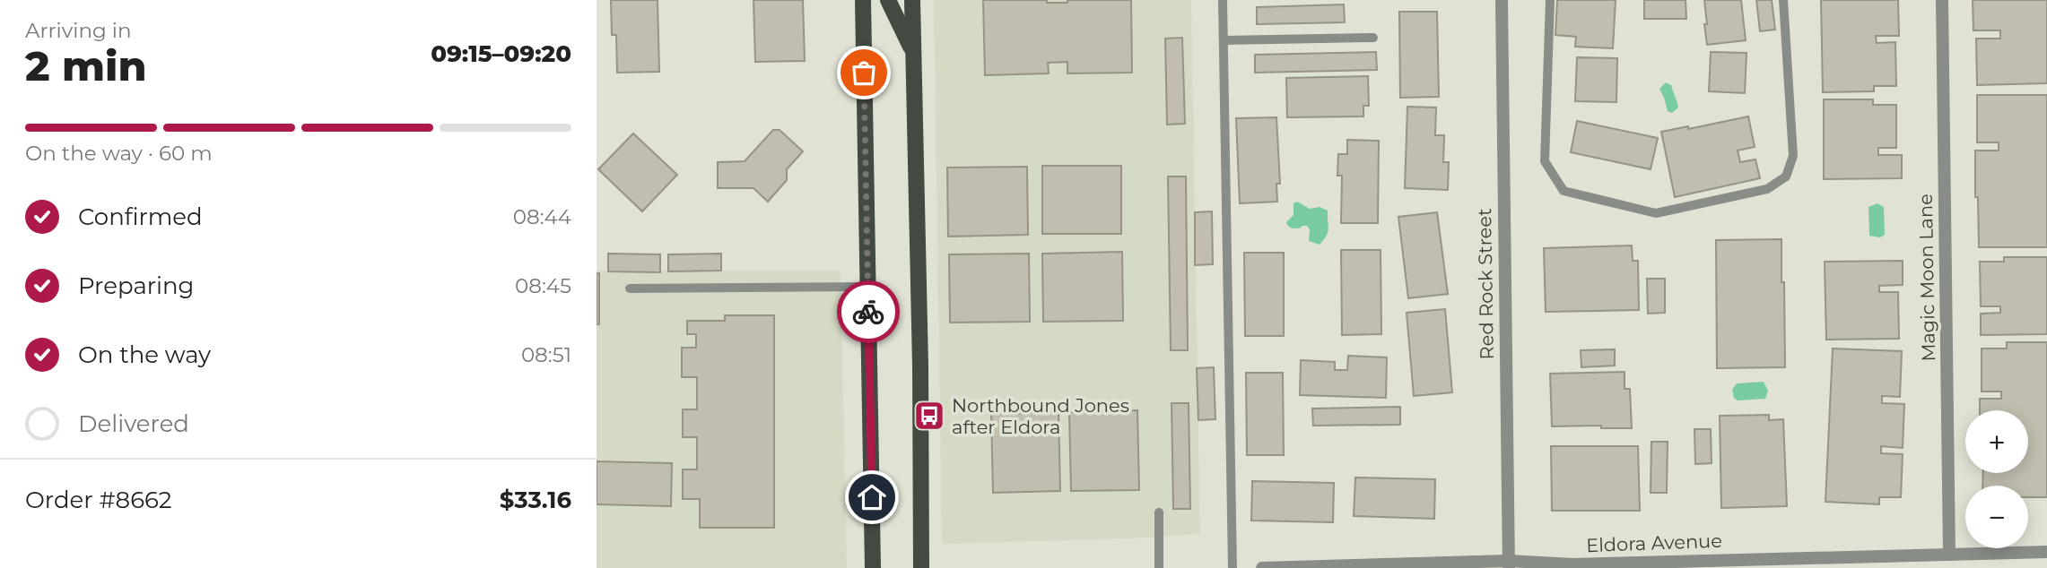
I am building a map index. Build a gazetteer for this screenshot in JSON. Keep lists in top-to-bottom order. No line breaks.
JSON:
{"streets":{"street":["Magic Moon Lane","Red Rock Street","Eldora Avenue"]},"crossings":[["Magic Moon Lane","Eldora Avenue"],["Red Rock Street","Eldora Avenue"]],"places":{"bus stop":["Northbound Jones after Eldora"]},"page":{"heading":["2 min","Arriving in","09:15–09:20"],"panel":["Order #8662","$33.16"],"bar":"On the way · 60 m","list":[["Confirmed","08:44"],["Preparing","08:45"],["On the way","08:51"],"Delivered"],"map_buttons":["+","−"]}}
